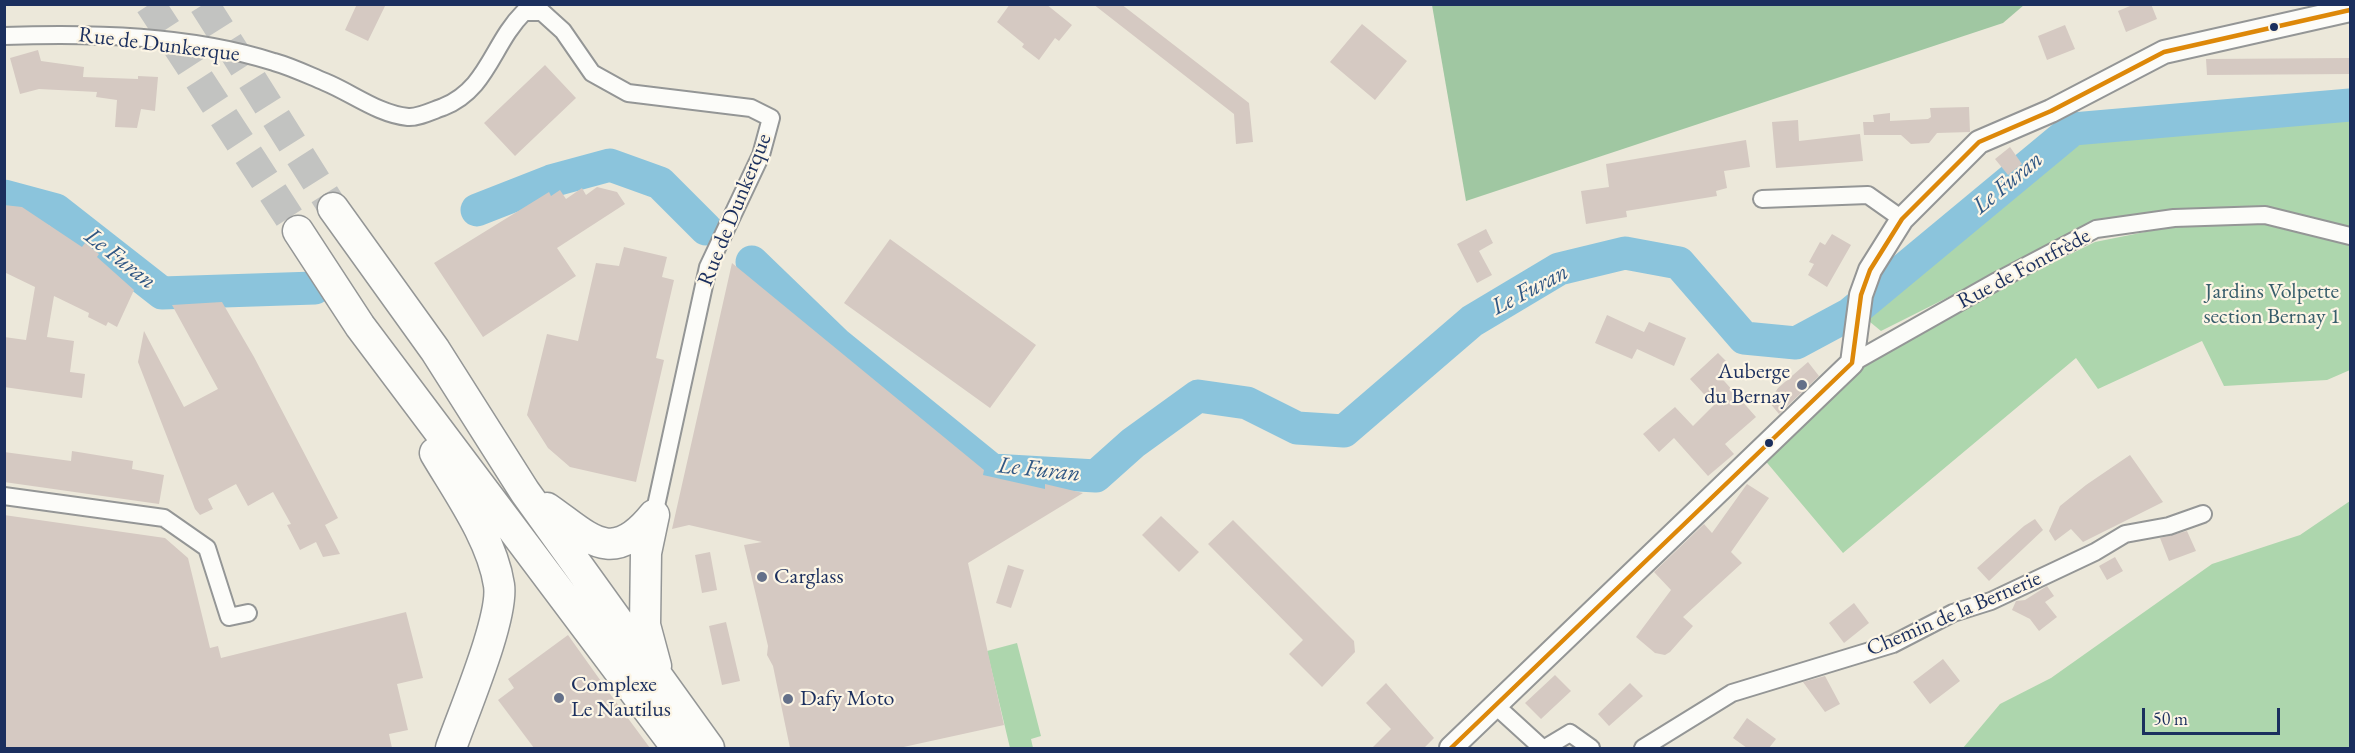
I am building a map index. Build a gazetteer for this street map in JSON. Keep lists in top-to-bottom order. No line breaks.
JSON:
{"streets":{"street":["Rue de Dunkerque","Rue de Fontfrède","Chemin de la Bernerie"]},"water":["Le Furan"],"parks":["Jardins Volpette section Bernay 1"],"places":["Auberge du Bernay","Carglass","Complexe Le Nautilus","Dafy Moto"],"scale_bar":"50 m"}
